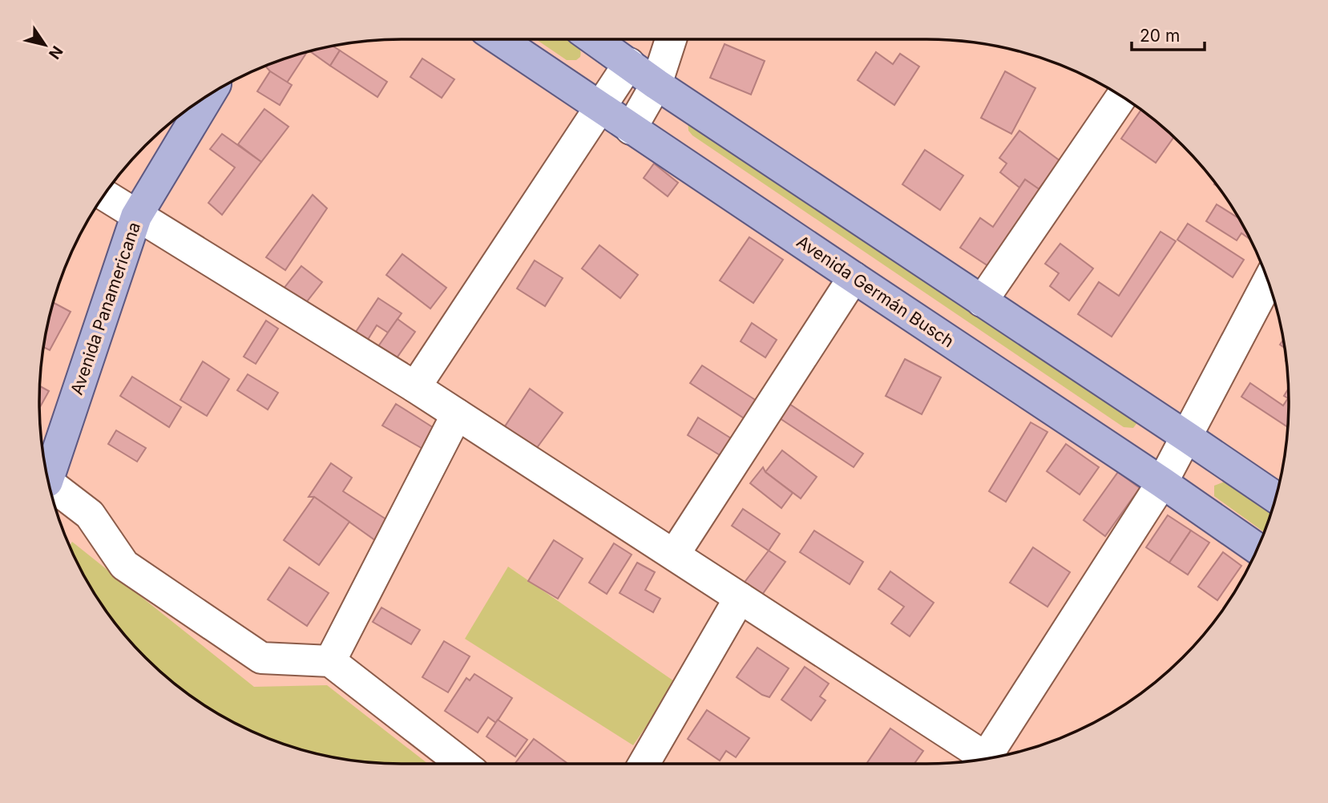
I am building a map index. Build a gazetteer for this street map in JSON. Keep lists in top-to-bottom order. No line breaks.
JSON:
{"streets":{"main road":["Avenida Germán Busch","Avenida Panamericana"]},"scale_bar":"20 m","north":"bottom right"}
